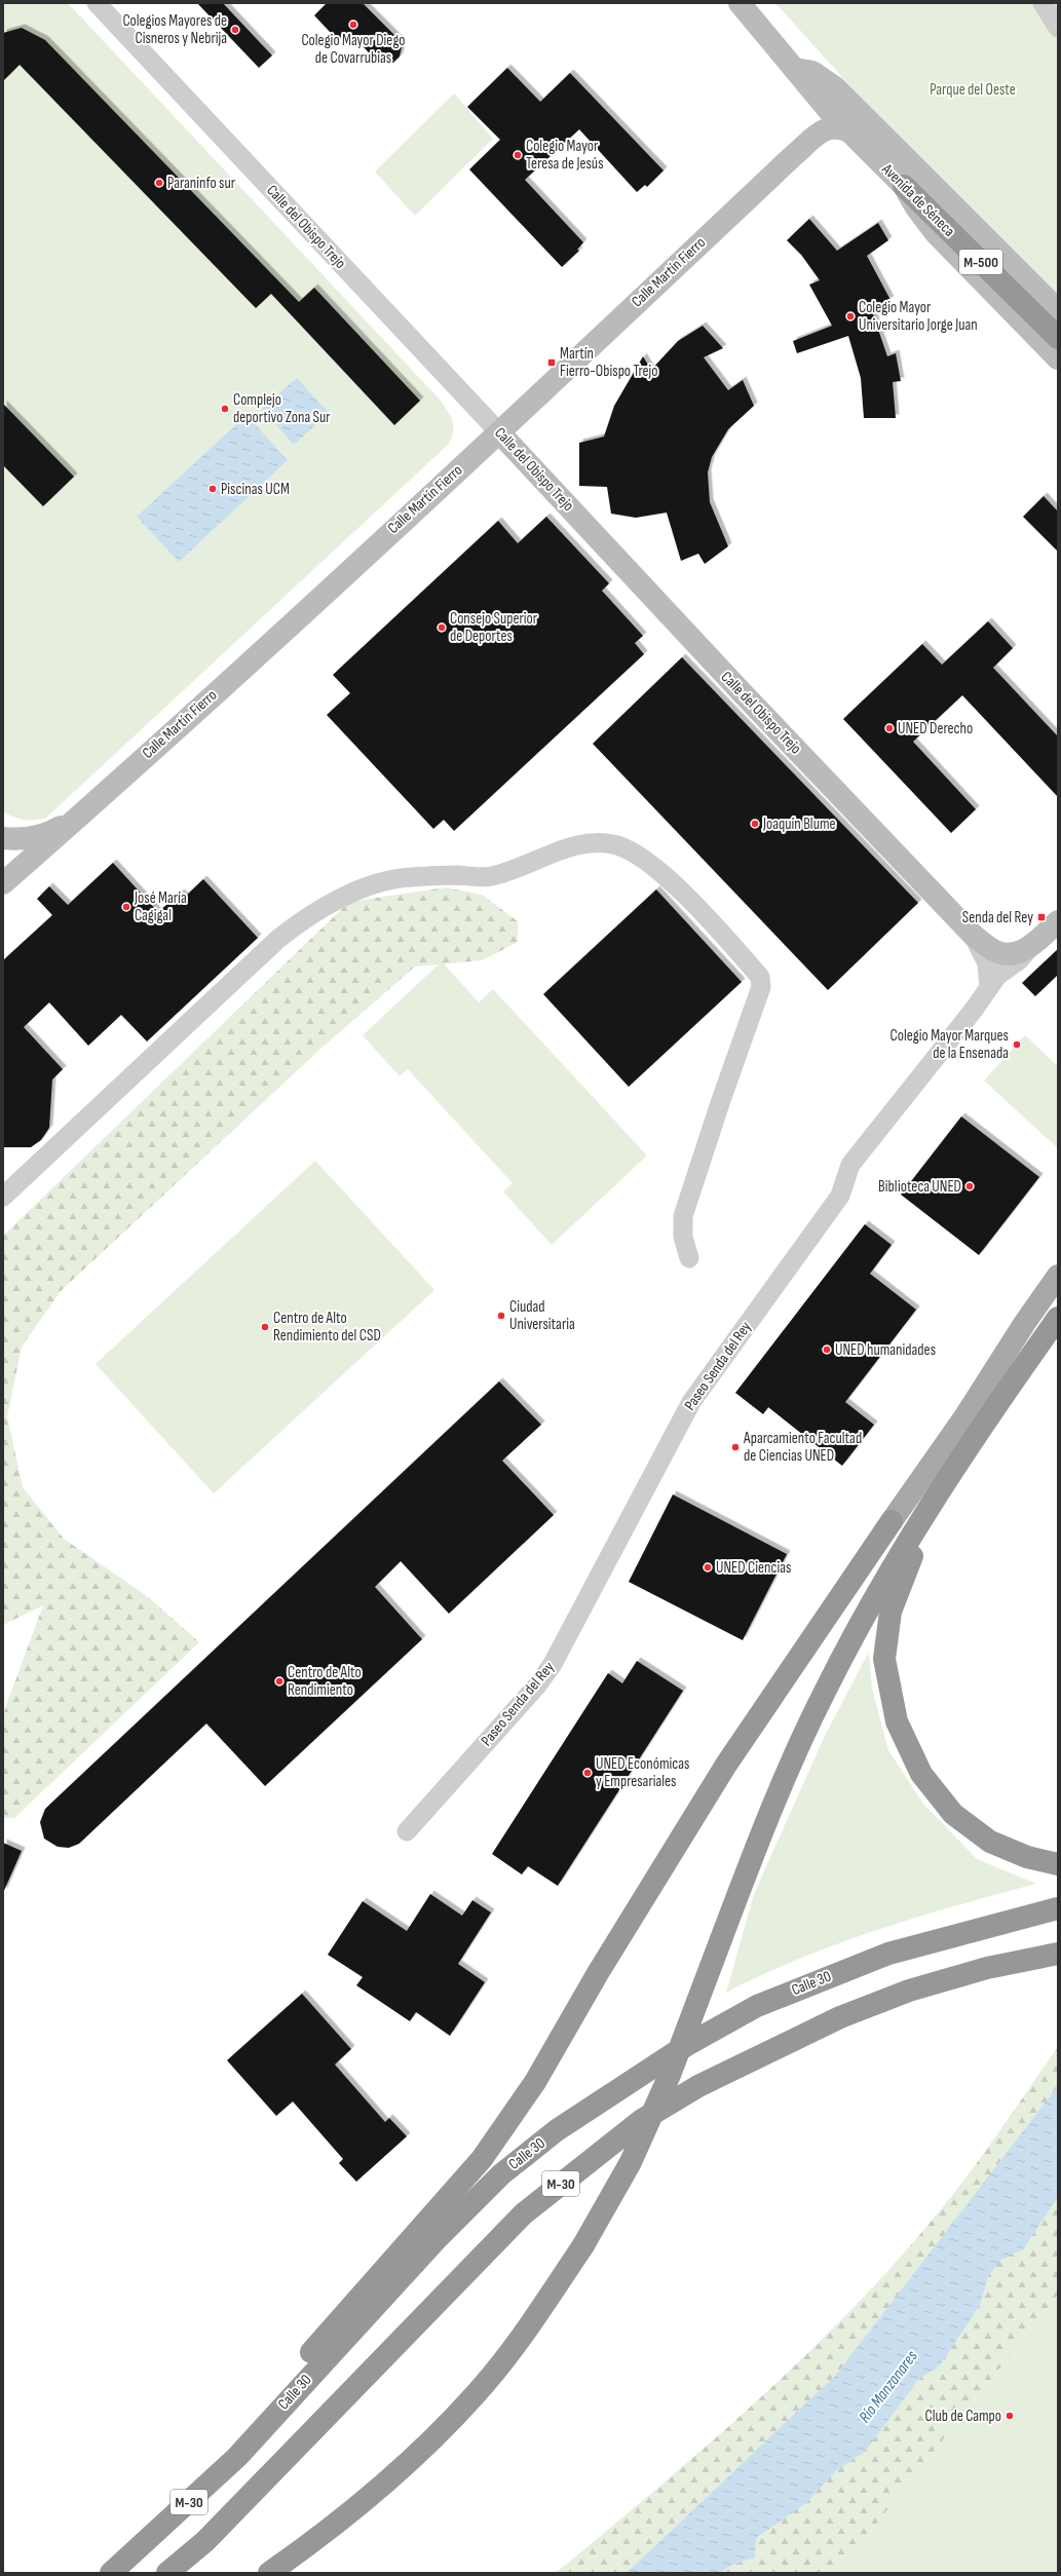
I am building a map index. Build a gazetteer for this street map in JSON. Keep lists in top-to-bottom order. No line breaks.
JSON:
{"streets":{"highway":["Avenida de Séneca","M-500","Calle 30","M-30"],"main road":["Calle del Obispo Trejo","Calle Martín Fierro","Paseo Senda del Rey"]},"crossings":[["Avenida de Séneca","Calle Martín Fierro"],["Calle del Obispo Trejo","Calle Martín Fierro"],["Calle del Obispo Trejo","Paseo Senda del Rey"]],"water":["Río Manzanares"],"parks":["Parque del Oeste"],"places":{"other":["Colegio Mayor Diego de Covarrubias","Colegios Mayores de Cisneros y Nebrija","Colegio Mayor Teresa de Jesús","Paraninfo sur","Colegio Mayor Universitario Jorge Juan","Complejo deportivo Zona Sur","Piscinas UCM","Consejo Superior de Deportes","UNED Derecho","Joaquín Blume","José María Cagigal","Colegio Mayor Marques de la Ensenada","Biblioteca UNED","Ciudad Universitaria","Centro de Alto Rendimiento del CSD","UNED humanidades","Aparcamiento Facultad de Ciencias UNED","UNED Ciencias","Centro de Alto Rendimiento","UNED Económicas y Empresariales","Club de Campo"],"transit":["Martín Fierro-Obispo Trejo","Senda del Rey"]}}
